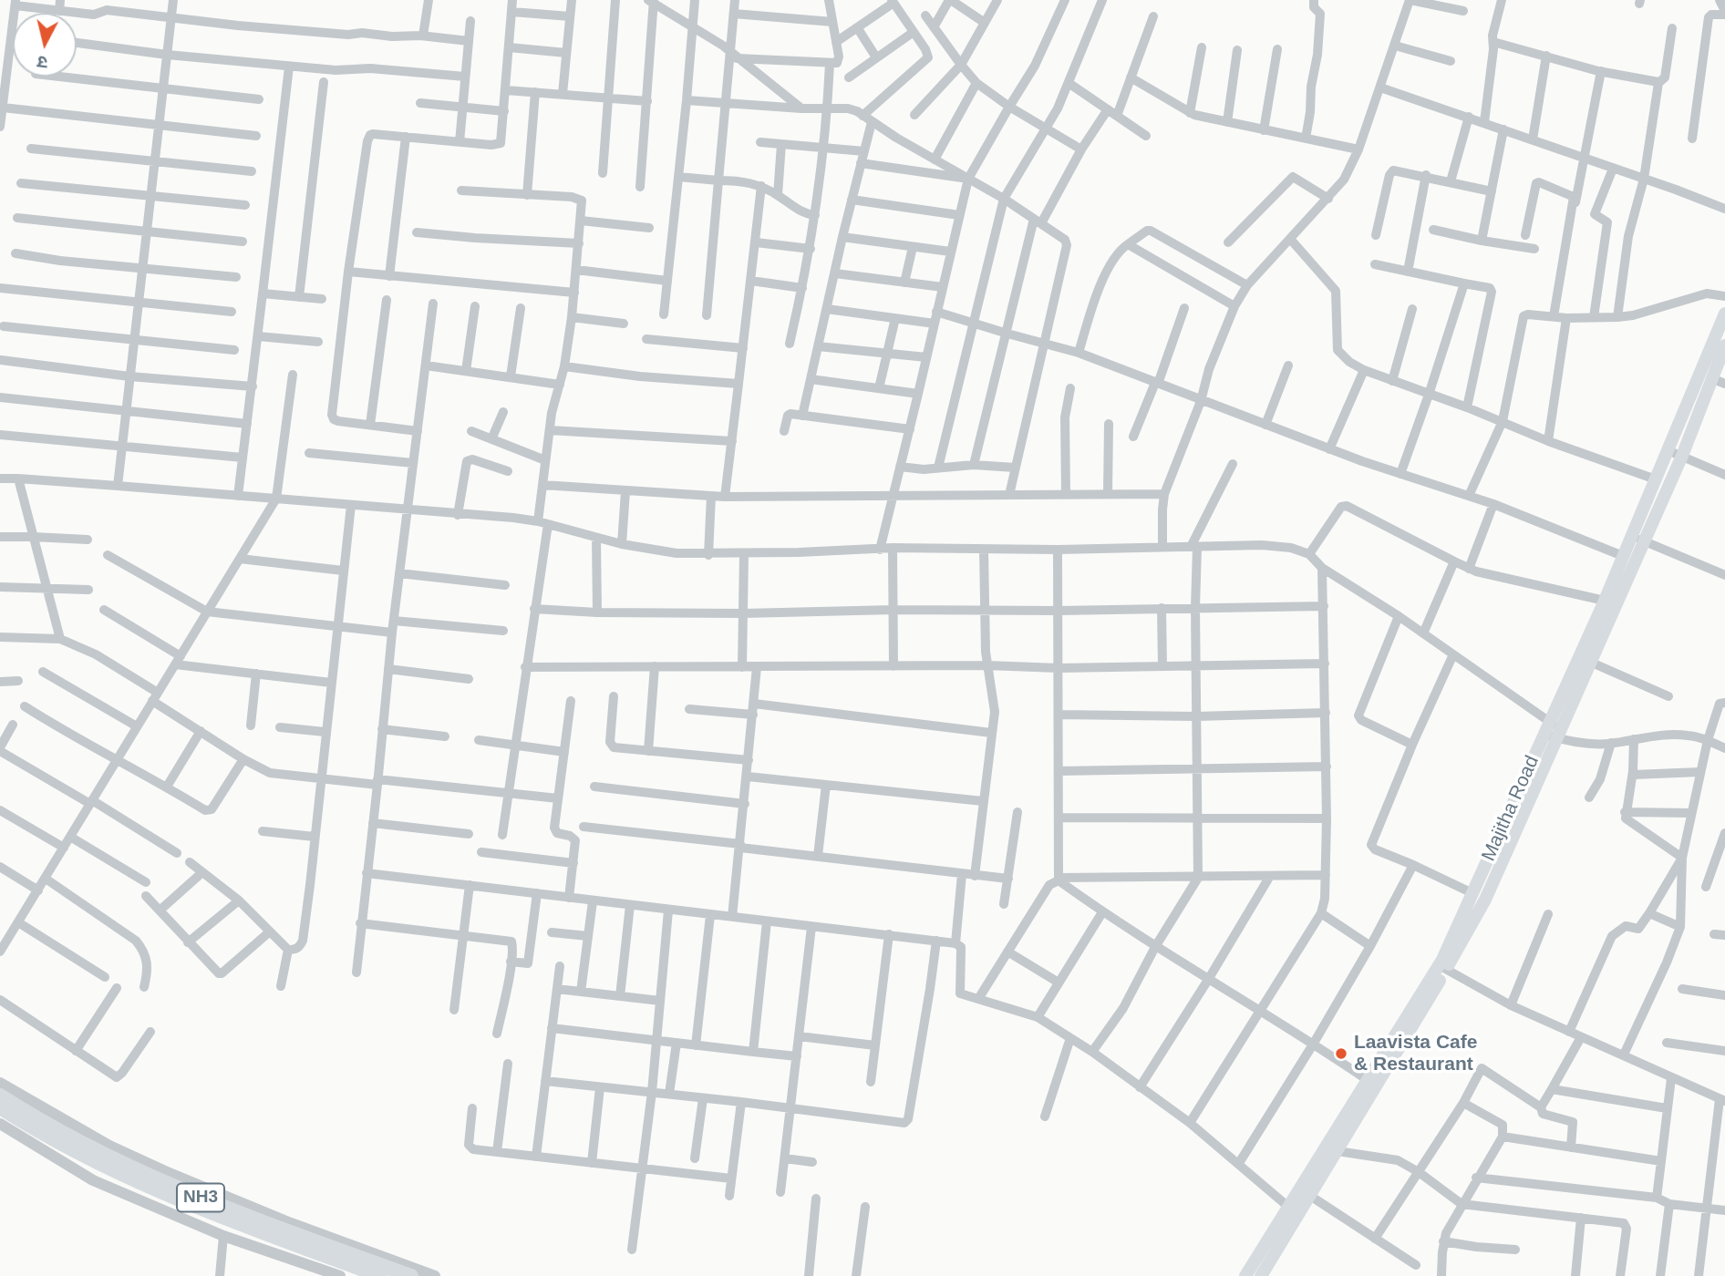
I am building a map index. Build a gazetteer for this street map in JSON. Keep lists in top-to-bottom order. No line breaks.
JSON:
{"streets":{"highway":["NH3"],"main road":["Majitha Road"]},"places":["Laavista Cafe & Restaurant"],"north":"bottom"}
